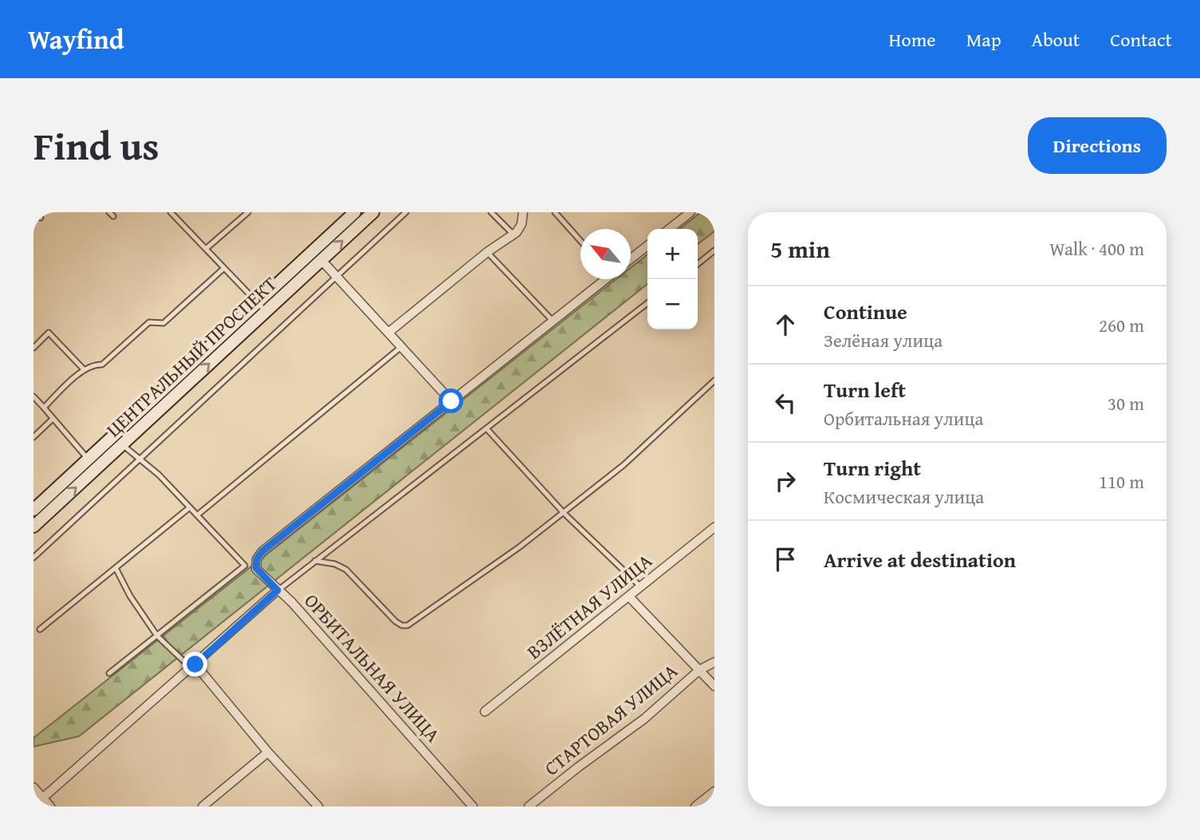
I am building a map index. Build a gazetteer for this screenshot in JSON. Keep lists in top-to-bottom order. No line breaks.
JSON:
{"streets":{"street":["ЦЕНТРАЛЬНЫЙ ПРОСПЕКТ","ВЗЛЁТНАЯ УЛИЦА","ОРБИТАЛЬНАЯ УЛИЦА","СТАРТОВАЯ УЛИЦА"]},"north":"top left","page":{"header":"Wayfind","nav":["Home","Map","About","Contact"],"title":"Find us","buttons":"Directions","heading":["5 min","Walk · 400 m"],"map_buttons":["+","−"],"list":[["Continue","Зелёная улица","260 m"],["Turn left","Орбитальная улица","30 m"],["Turn right","Космическая улица","110 m"],"Arrive at destination"]}}
